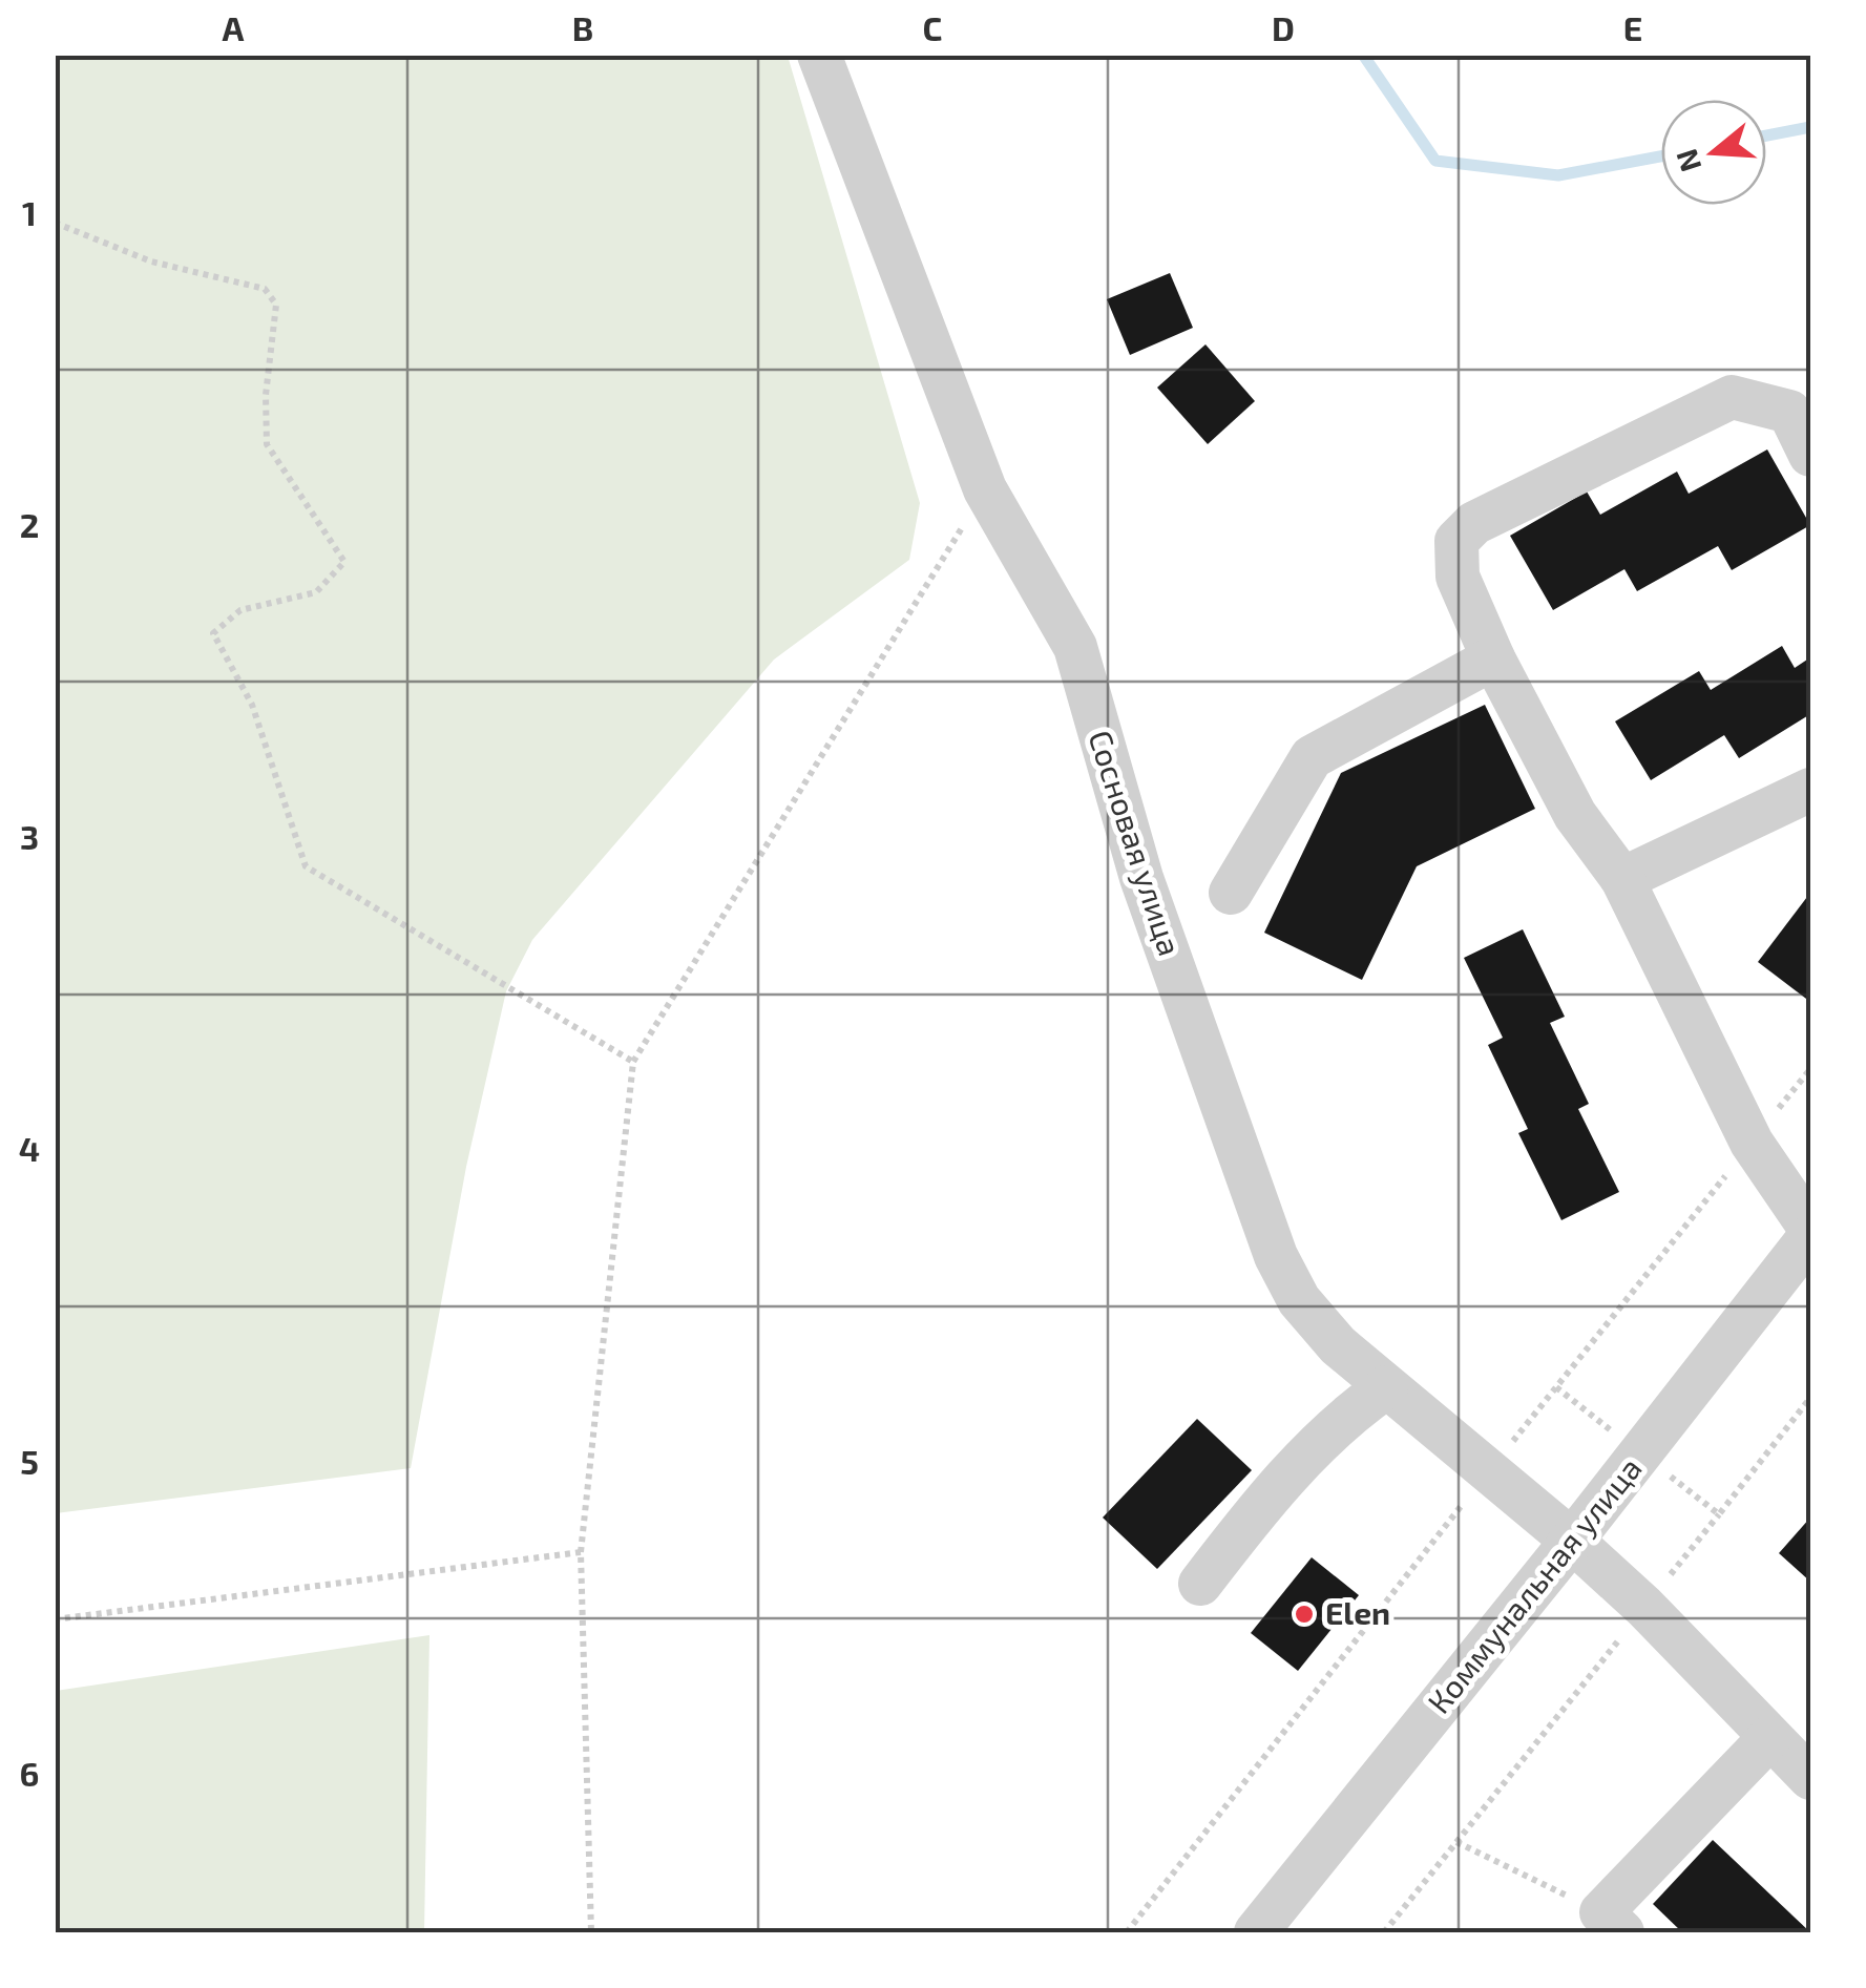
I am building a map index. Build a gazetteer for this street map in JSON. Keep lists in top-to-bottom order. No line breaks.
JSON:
{"streets":{"street":["Сосновая улица","Коммунальная улица"]},"crossings":[["Сосновая улица","Коммунальная улица"]],"places":["Elen"],"north":"left","grid":{"columns":["A","B","C","D","E"],"rows":["1","2","3","4","5","6"]}}
